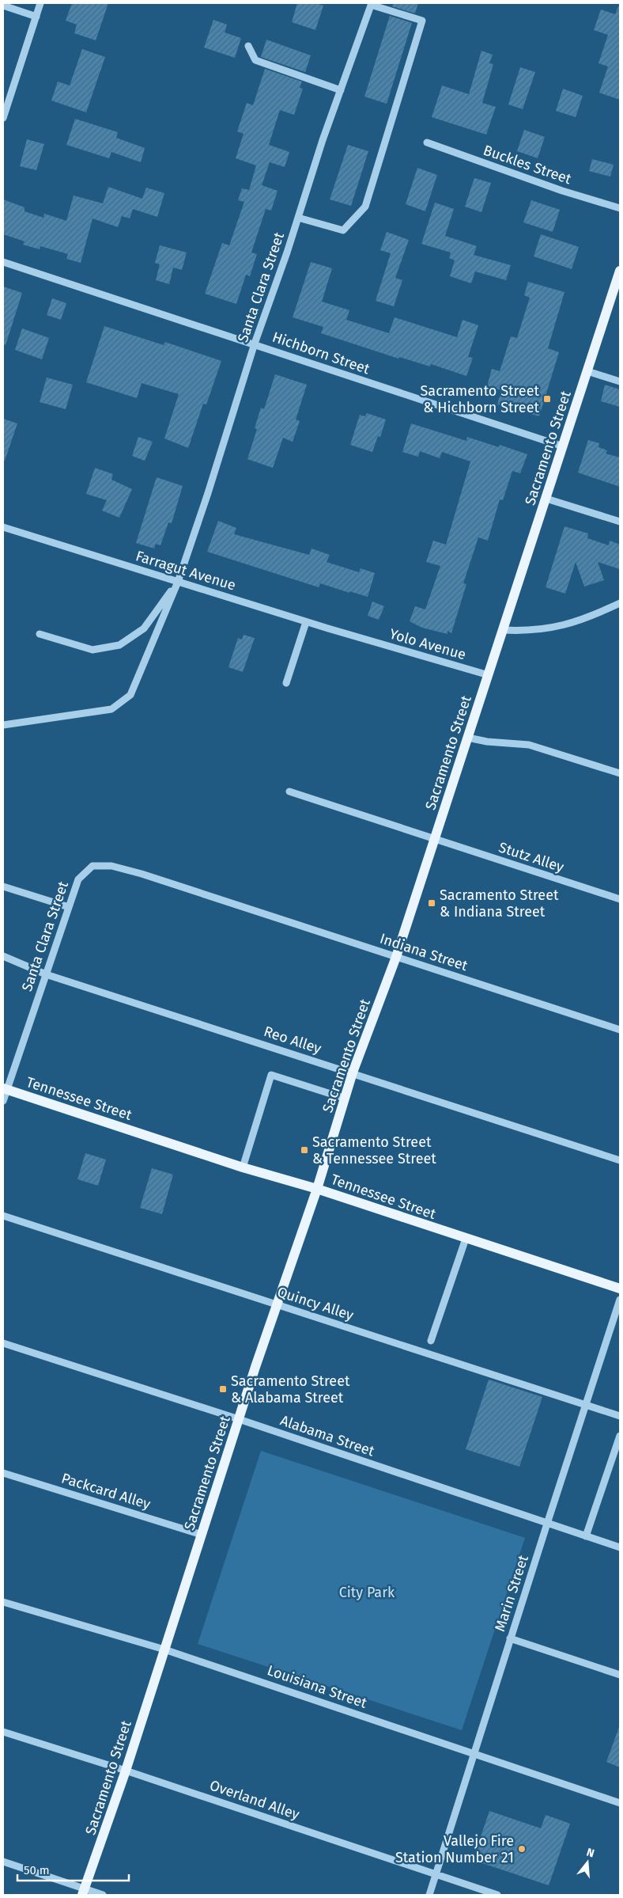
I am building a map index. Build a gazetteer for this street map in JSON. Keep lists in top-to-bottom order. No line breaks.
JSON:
{"streets":{"main road":["Sacramento Street","Tennessee Street"],"street":["Buckles Street","Santa Clara Street","Hichborn Street","Farragut Avenue","Yolo Avenue","Stutz Alley","Indiana Street","Reo Alley","Quincy Alley","Alabama Street","Packcard Alley","Marin Street","Louisiana Street","Overland Alley"]},"crossings":[["Santa Clara Street","Hichborn Street"],["Santa Clara Street","Farragut Avenue"],["Santa Clara Street","Indiana Street"],["Santa Clara Street","Reo Alley"],["Santa Clara Street","Tennessee Street"],["Hichborn Street","Sacramento Street"],["Sacramento Street","Yolo Avenue"],["Sacramento Street","Stutz Alley"],["Sacramento Street","Indiana Street"],["Sacramento Street","Reo Alley"],["Sacramento Street","Tennessee Street"],["Sacramento Street","Quincy Alley"],["Sacramento Street","Alabama Street"],["Sacramento Street","Packcard Alley"],["Sacramento Street","Louisiana Street"],["Sacramento Street","Overland Alley"],["Farragut Avenue","Yolo Avenue"],["Quincy Alley","Marin Street"],["Alabama Street","Marin Street"],["Marin Street","Louisiana Street"],["Marin Street","Overland Alley"]],"parks":["City Park"],"places":{"transit":["Sacramento Street & Hichborn Street","Sacramento Street & Indiana Street","Sacramento Street & Tennessee Street","Sacramento Street & Alabama Street"],"other":["Vallejo Fire Station Number 21"]},"scale_bar":"50 m","north":"top"}
